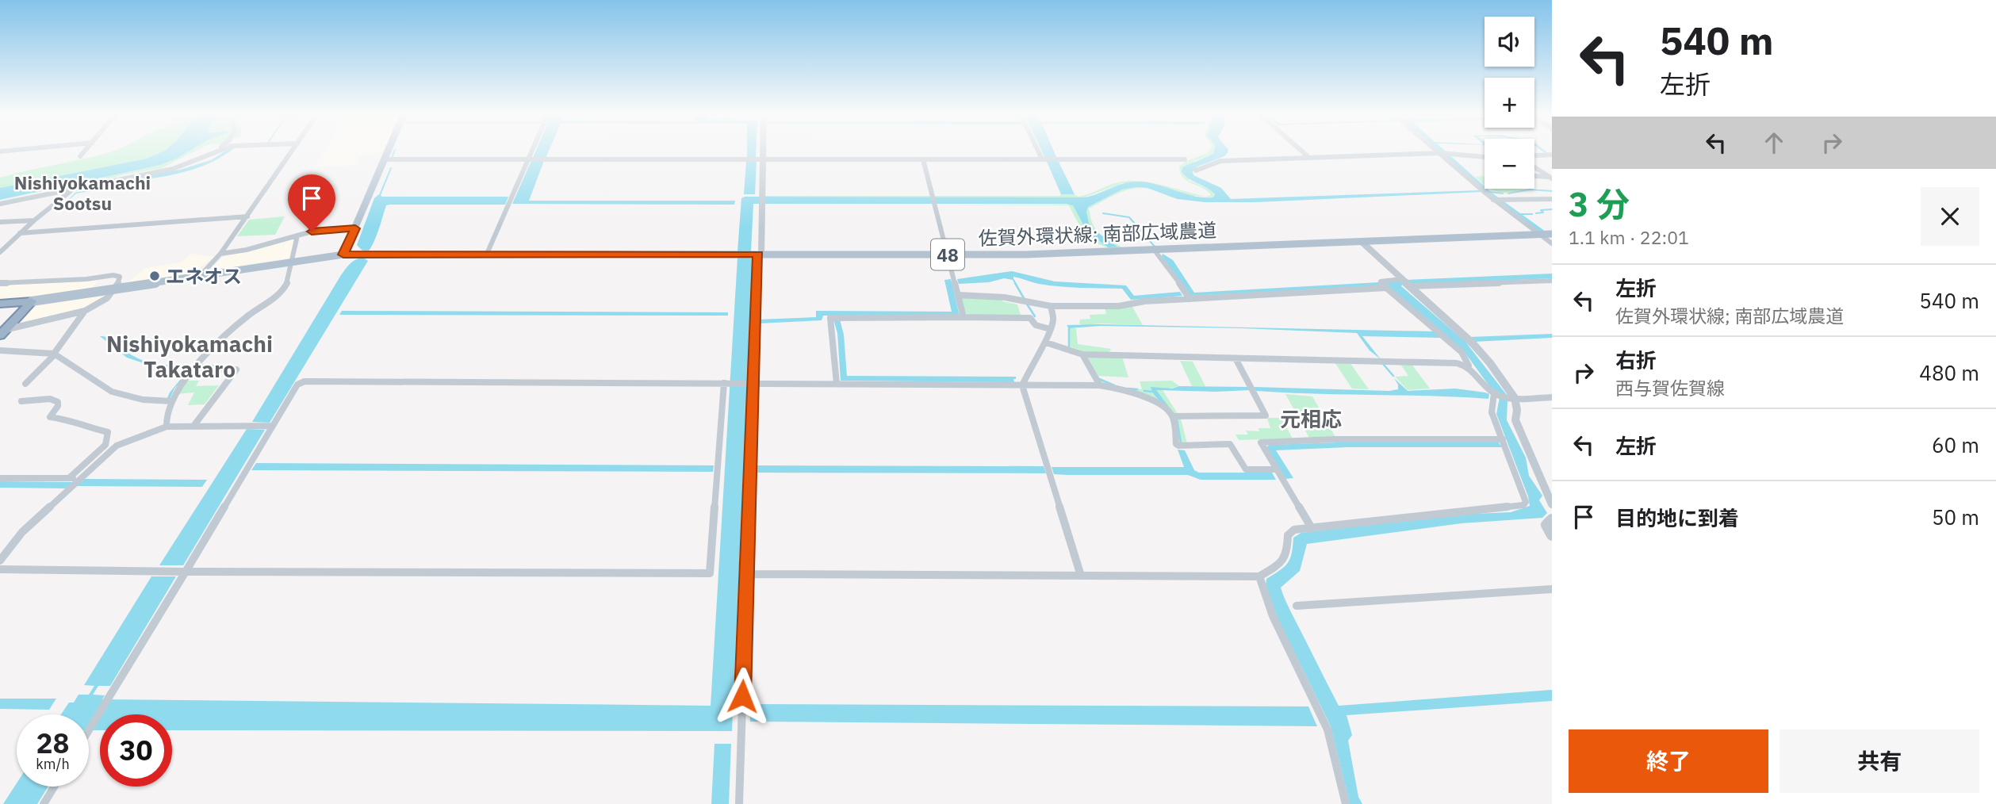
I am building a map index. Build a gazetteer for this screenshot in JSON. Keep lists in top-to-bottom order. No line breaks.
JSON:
{"streets":{"main road":["佐賀外環状線; 南部広域農道","48"]},"crossings":[["佐賀外環状線; 南部広域農道","48"]],"districts":["Nishiyokamachi Sootsu","Nishiyokamachi Takataro","元相応"],"places":["エネオス"],"page":{"turn":["540 m","左折"],"map_buttons":["+","−"],"heading":["3 分","1.1 km · 22:01"],"list":[{"name":"左折","note":"佐賀外環状線; 南部広域農道","value":"540 m"},{"name":"右折","note":"西与賀佐賀線","value":"480 m"},{"name":"左折","value":"60 m"},{"name":"目的地に到着","value":"50 m"}],"speed":"28 km/h","limit":"30","buttons":["終了","共有"]}}
